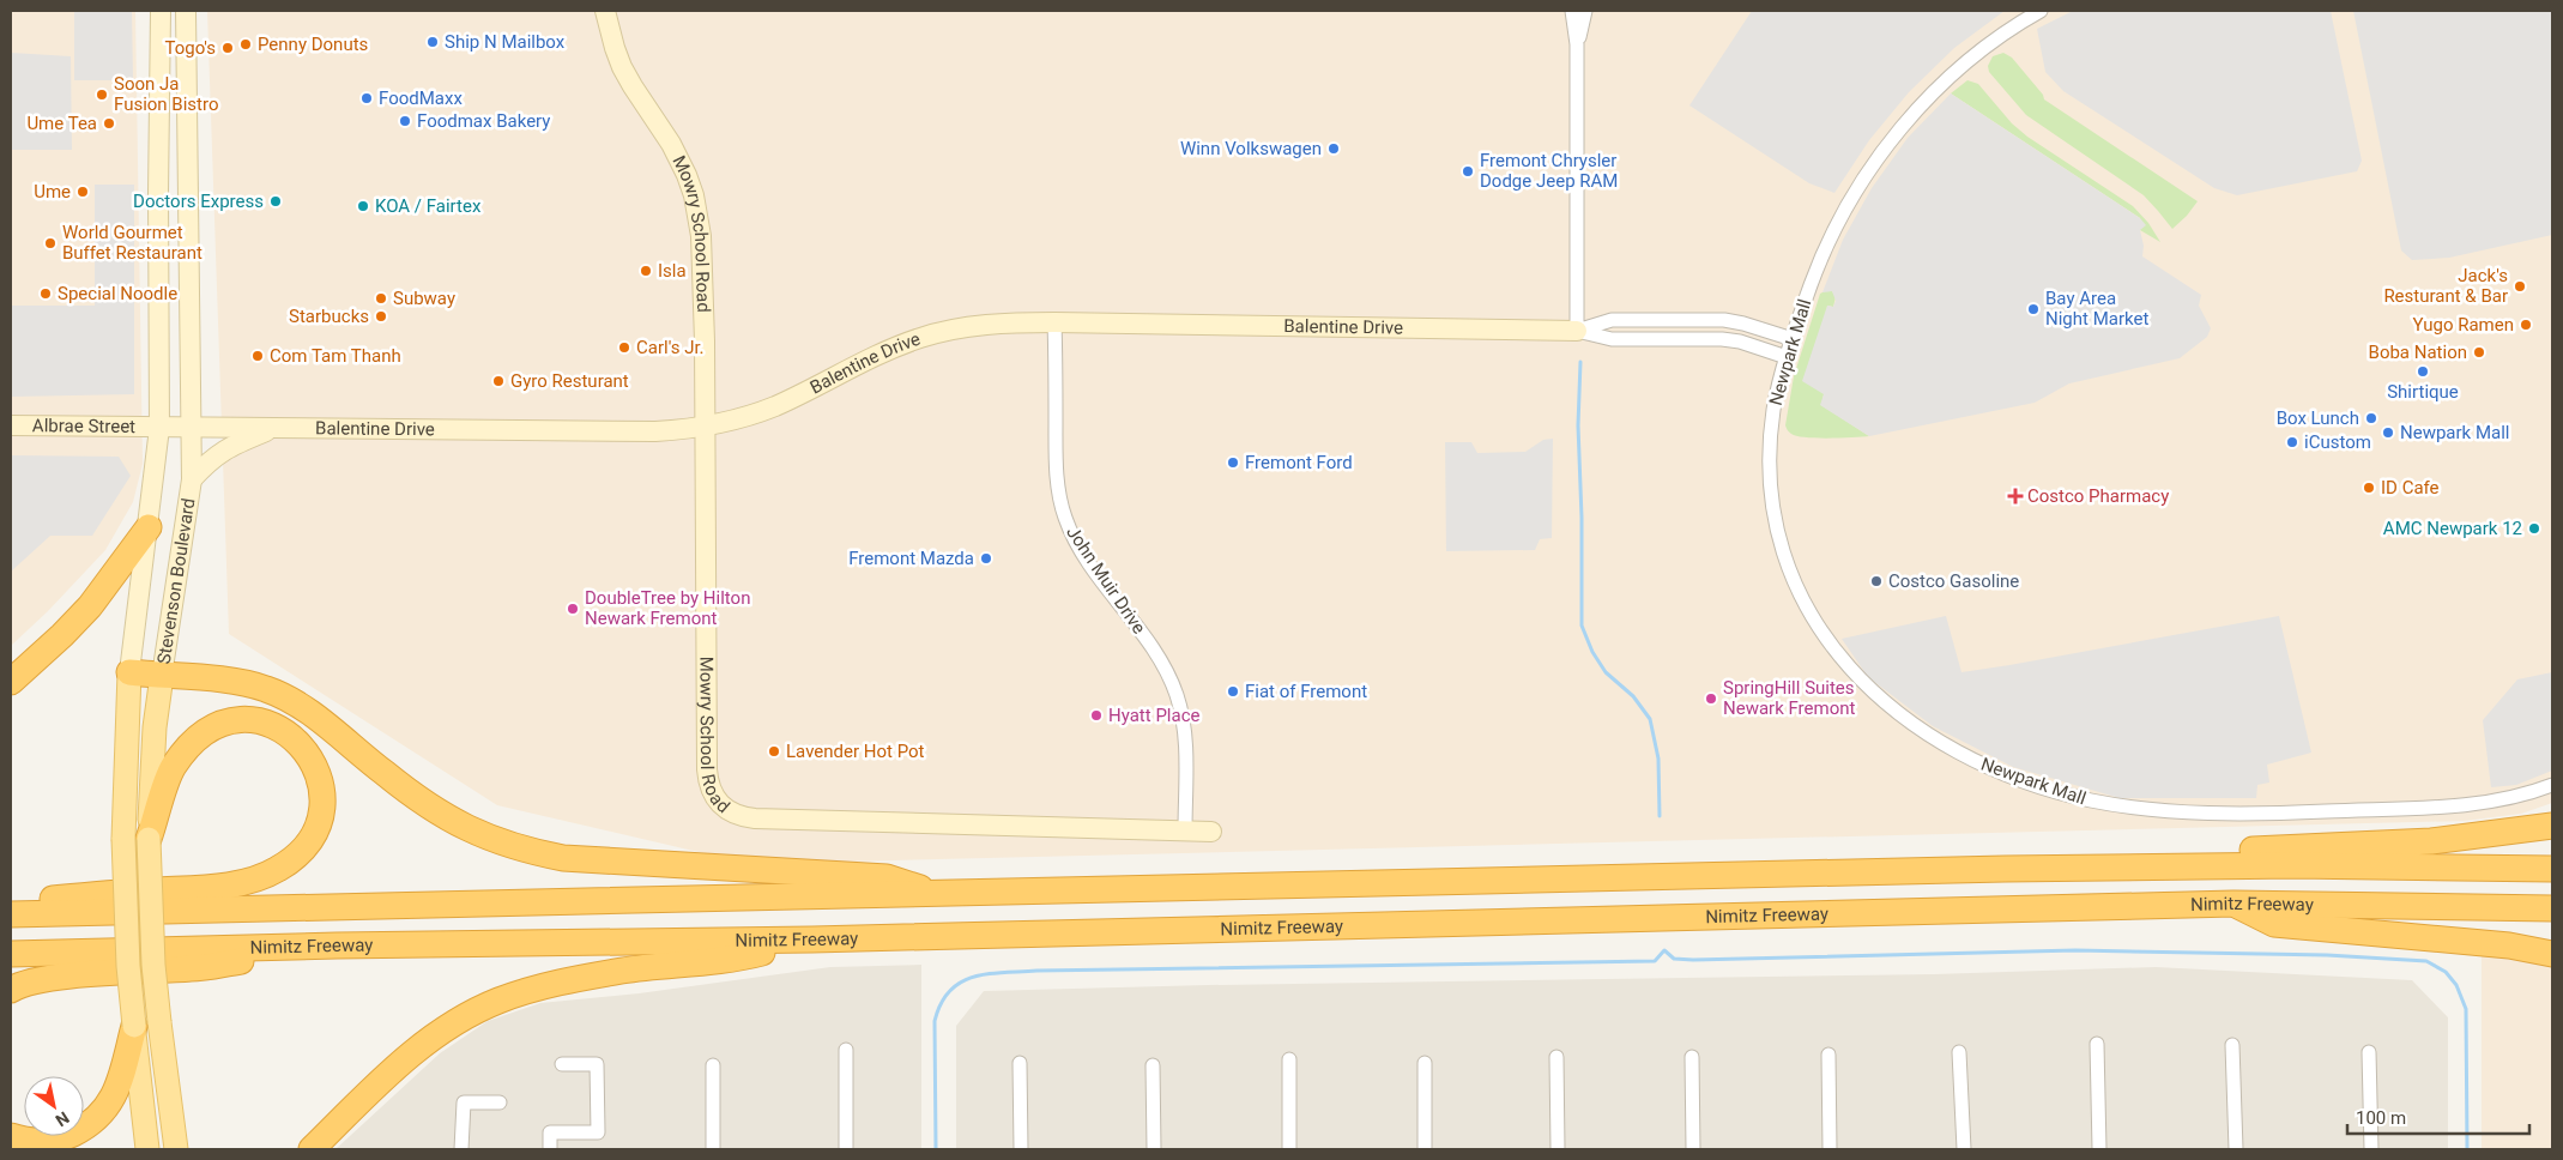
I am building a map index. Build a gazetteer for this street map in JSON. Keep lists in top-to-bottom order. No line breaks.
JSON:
{"streets":{"highway":["Nimitz Freeway"],"main road":["Stevenson Boulevard"],"street":["Mowry School Road","Balentine Drive","Newpark Mall","Albrae Street","John Muir Drive"]},"crossings":[["Mowry School Road","Balentine Drive"],["Mowry School Road","John Muir Drive"],["Balentine Drive","Newpark Mall"],["Balentine Drive","Albrae Street"],["Balentine Drive","John Muir Drive"],["Balentine Drive","Stevenson Boulevard"],["Albrae Street","Stevenson Boulevard"]],"places":{"other":["Ship N Mailbox","Penny Donuts","Togo's","Soon Ja Fusion Bistro","FoodMaxx","Foodmax Bakery","Ume Tea","Winn Volkswagen","Fremont Chrysler Dodge Jeep RAM","Ume","Doctors Express","KOA / Fairtex","World Gourmet Buffet Restaurant","Isla","Jack's Resturant & Bar","Special Noodle","Subway","Bay Area Night Market","Starbucks","Yugo Ramen","Carl's Jr.","Boba Nation","Com Tam Thanh","Shirtique","Gyro Resturant","Box Lunch","Newpark Mall","iCustom","Fremont Ford","ID Cafe","AMC Newpark 12","Fremont Mazda","Costco Gasoline","DoubleTree by Hilton Newark Fremont","Fiat of Fremont","SpringHill Suites Newark Fremont","Hyatt Place","Lavender Hot Pot"],"health":["Costco Pharmacy"]},"scale_bar":"100 m","north":"bottom right"}
